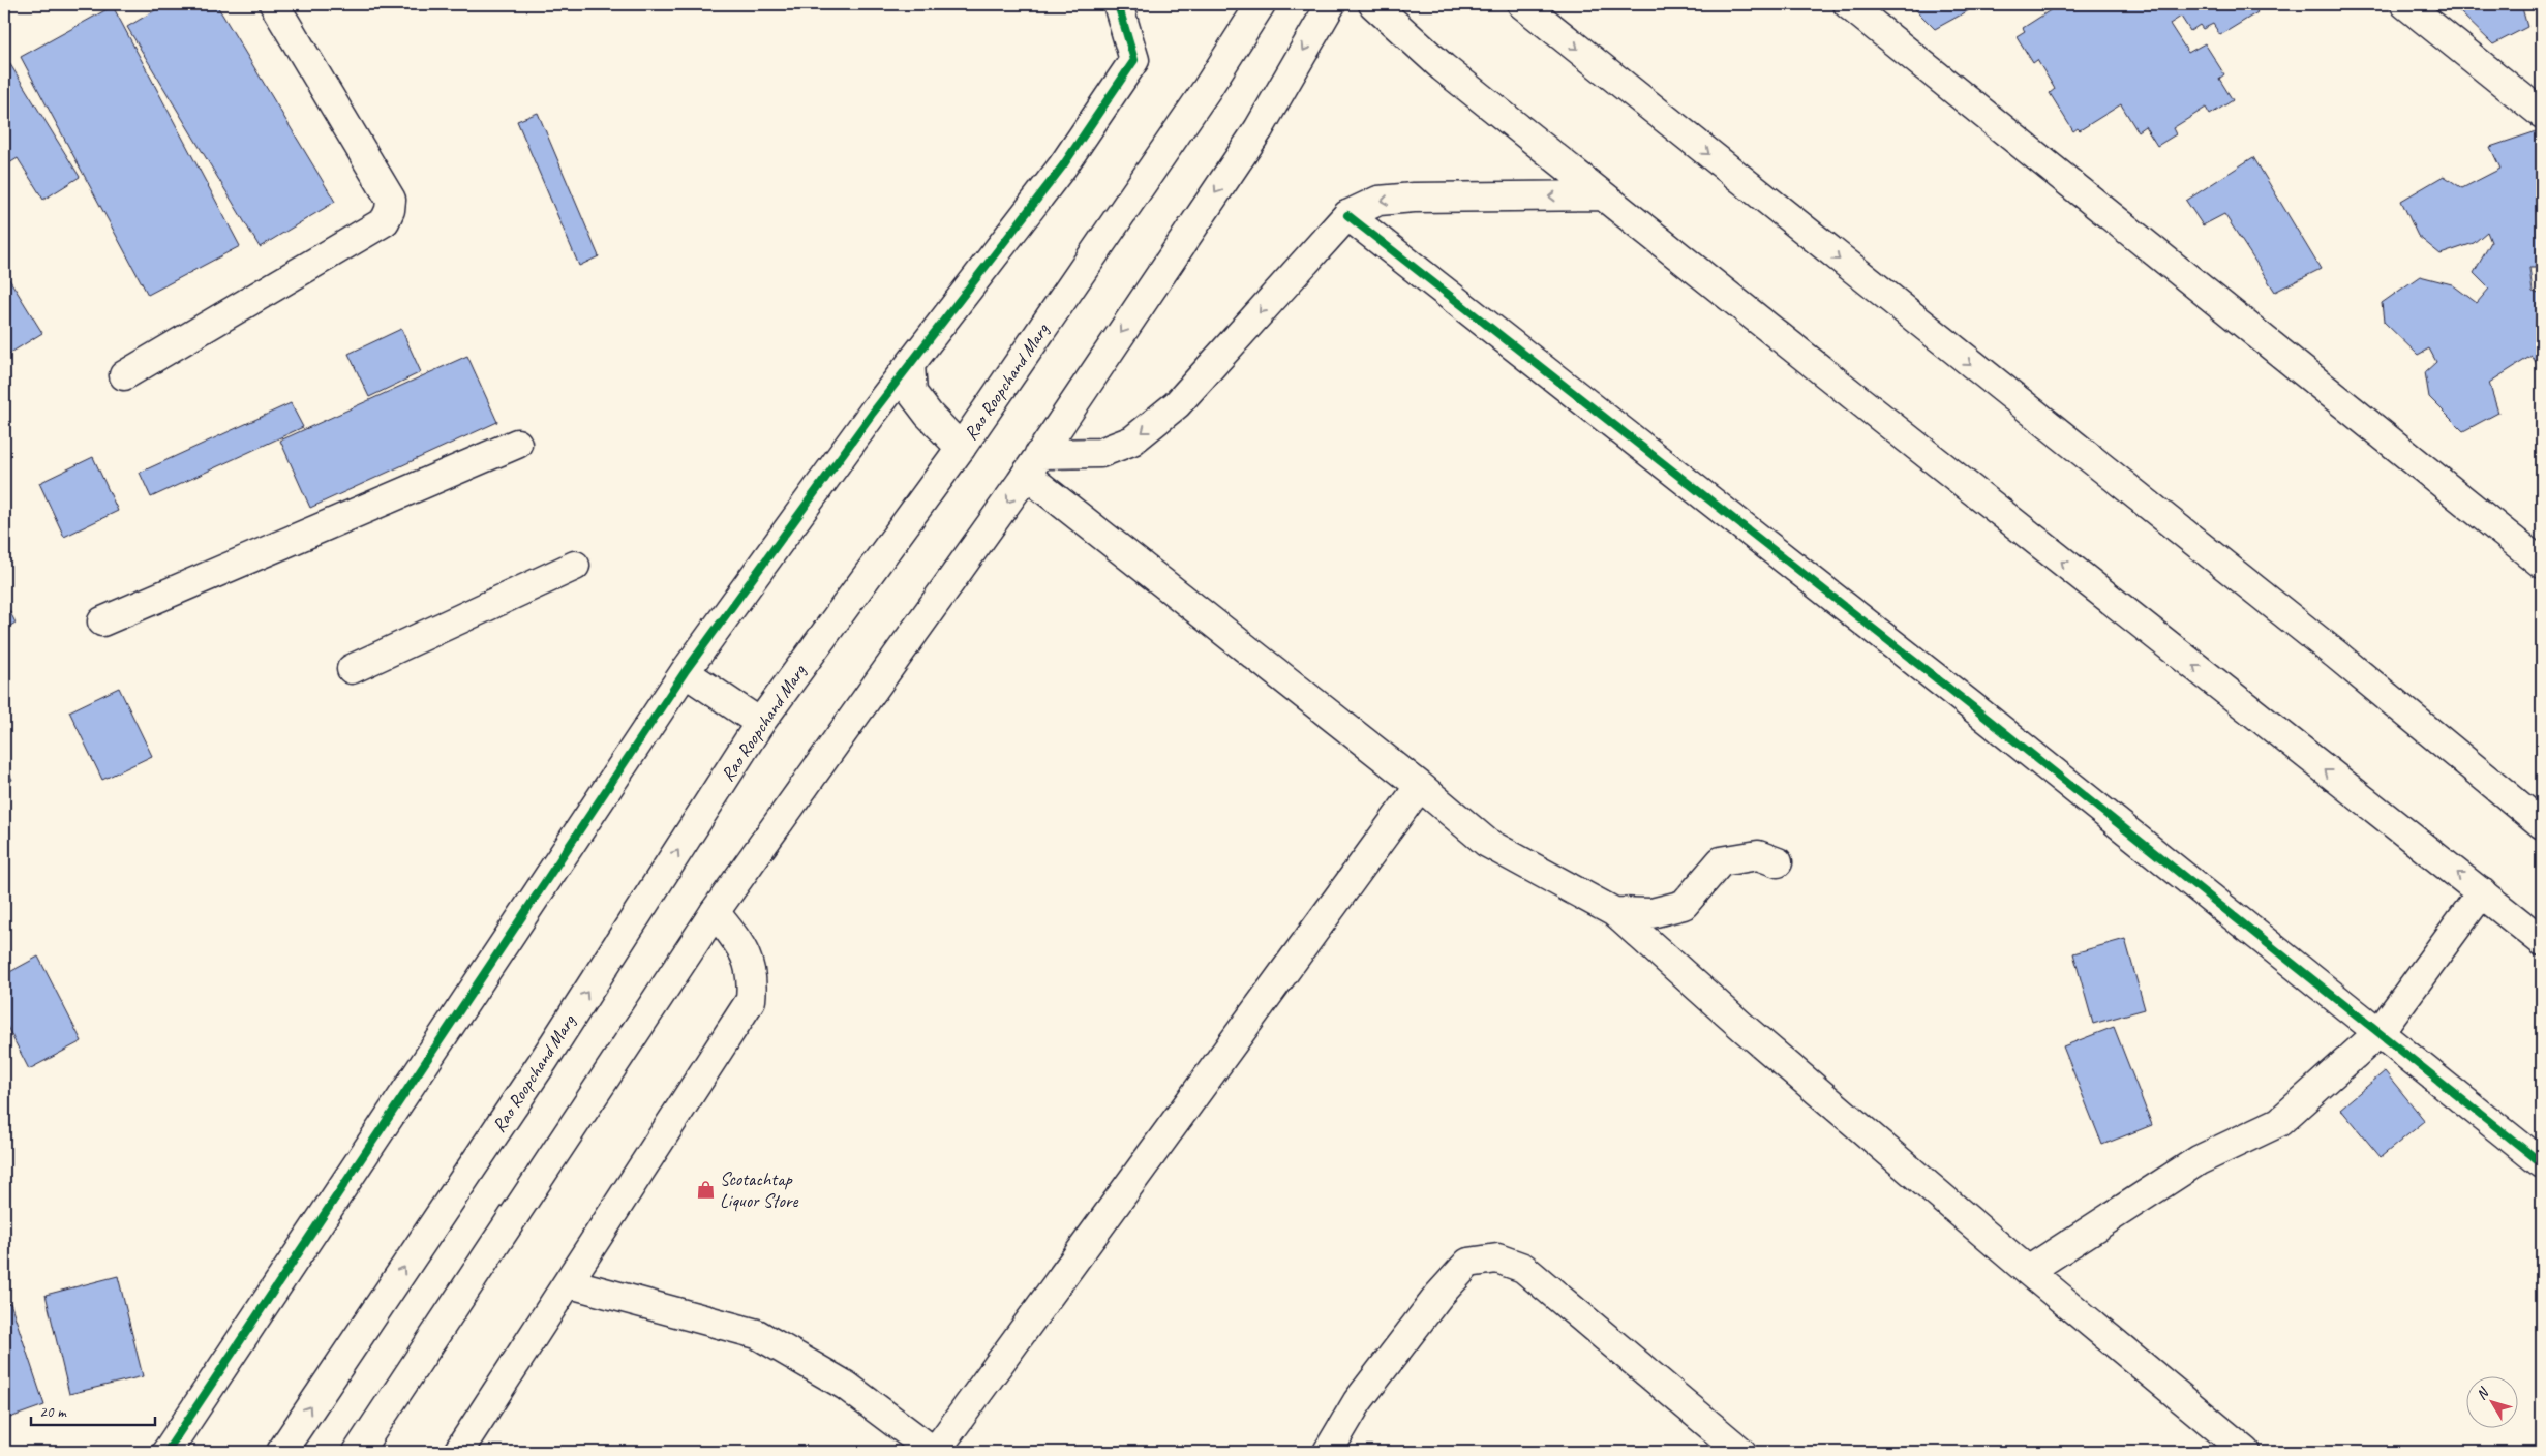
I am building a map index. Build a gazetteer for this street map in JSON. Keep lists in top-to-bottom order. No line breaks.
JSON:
{"streets":{"street":["Rao Roopchand Marg"]},"places":{"shop":["Scotachtap Liquor Store"]},"scale_bar":"20 m","north":"top left"}
